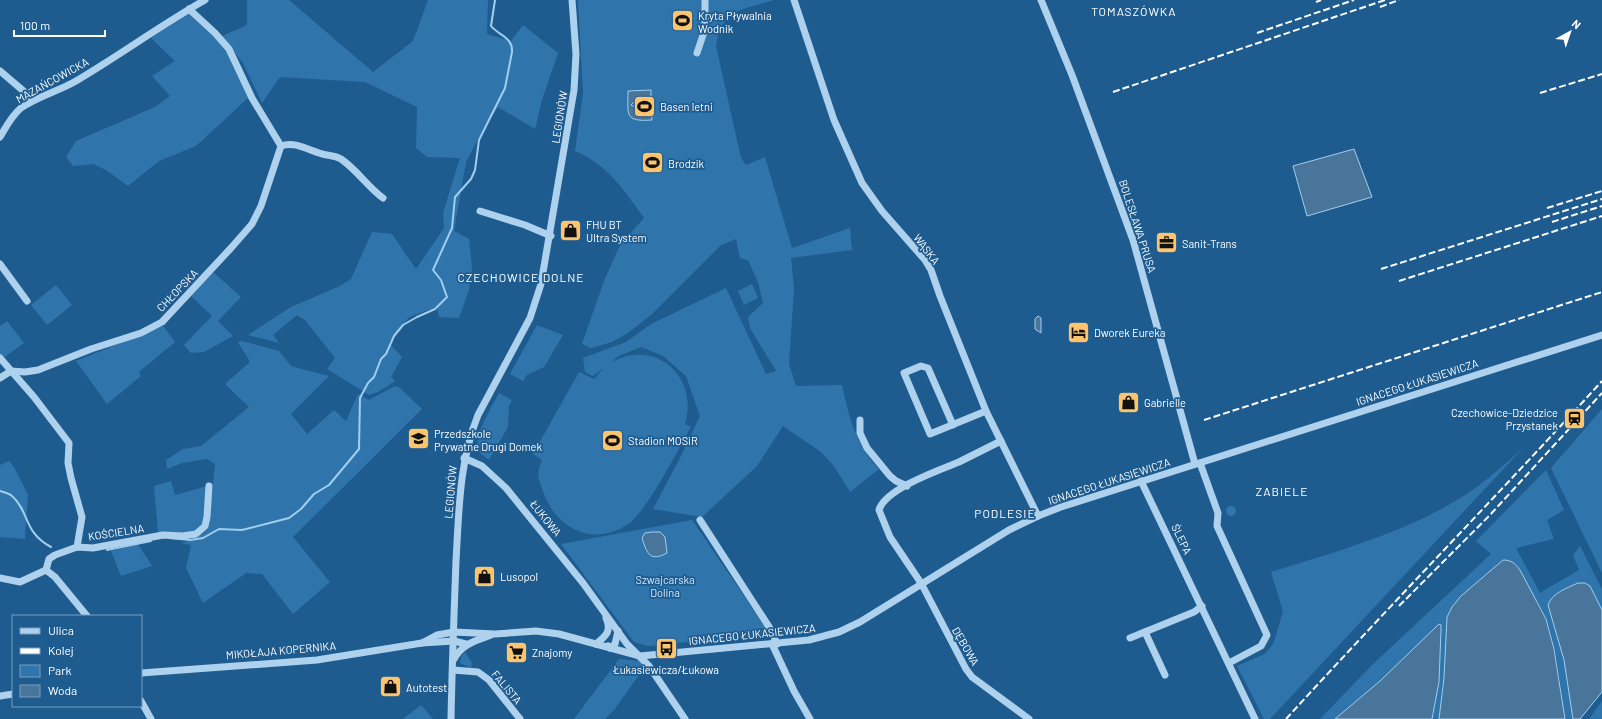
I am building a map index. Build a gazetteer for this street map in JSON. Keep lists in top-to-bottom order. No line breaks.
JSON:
{"streets":{"street":["MAZAŃCOWICKA","LEGIONÓW","BOLESŁAWA PRUSA","WĄSKA","CHŁOPSKA","IGNACEGO ŁUKASIEWICZA","ŁUKOWA","KOŚCIELNA","ŚLEPA","DĘBOWA","MIKOŁAJA KOPERNIKA","FALISTA"]},"crossings":[["LEGIONÓW","IGNACEGO ŁUKASIEWICZA"],["LEGIONÓW","ŁUKOWA"],["LEGIONÓW","MIKOŁAJA KOPERNIKA"],["LEGIONÓW","FALISTA"],["BOLESŁAWA PRUSA","IGNACEGO ŁUKASIEWICZA"],["BOLESŁAWA PRUSA","ŚLEPA"],["WĄSKA","IGNACEGO ŁUKASIEWICZA"],["IGNACEGO ŁUKASIEWICZA","ŁUKOWA"],["IGNACEGO ŁUKASIEWICZA","ŚLEPA"],["IGNACEGO ŁUKASIEWICZA","DĘBOWA"],["IGNACEGO ŁUKASIEWICZA","MIKOŁAJA KOPERNIKA"]],"districts":["TOMASZÓWKA","CZECHOWICE DOLNE","ZABIELE","PODLESIE"],"parks":["Szwajcarska Dolina"],"places":{"sports":["Kryta Pływalnia Wodnik","Basen letni","Brodzik","Stadion MOSiR"],"shop":["FHU BT Ultra System","Gabrielle","Lusopol","Autotest"],"office":["Sanit-Trans"],"hotel":["Dworek Eureka"],"station":["Czechowice-Dziedzice Przystanek"],"school or university":["Przedszkole Prywatne Drugi Domek"],"bus stop":["Łukasiewicza/Łukowa"],"supermarket":["Znajomy"]},"legend":["Ulica","Kolej","Park","Woda"],"scale_bar":"100 m","north":"top right"}
